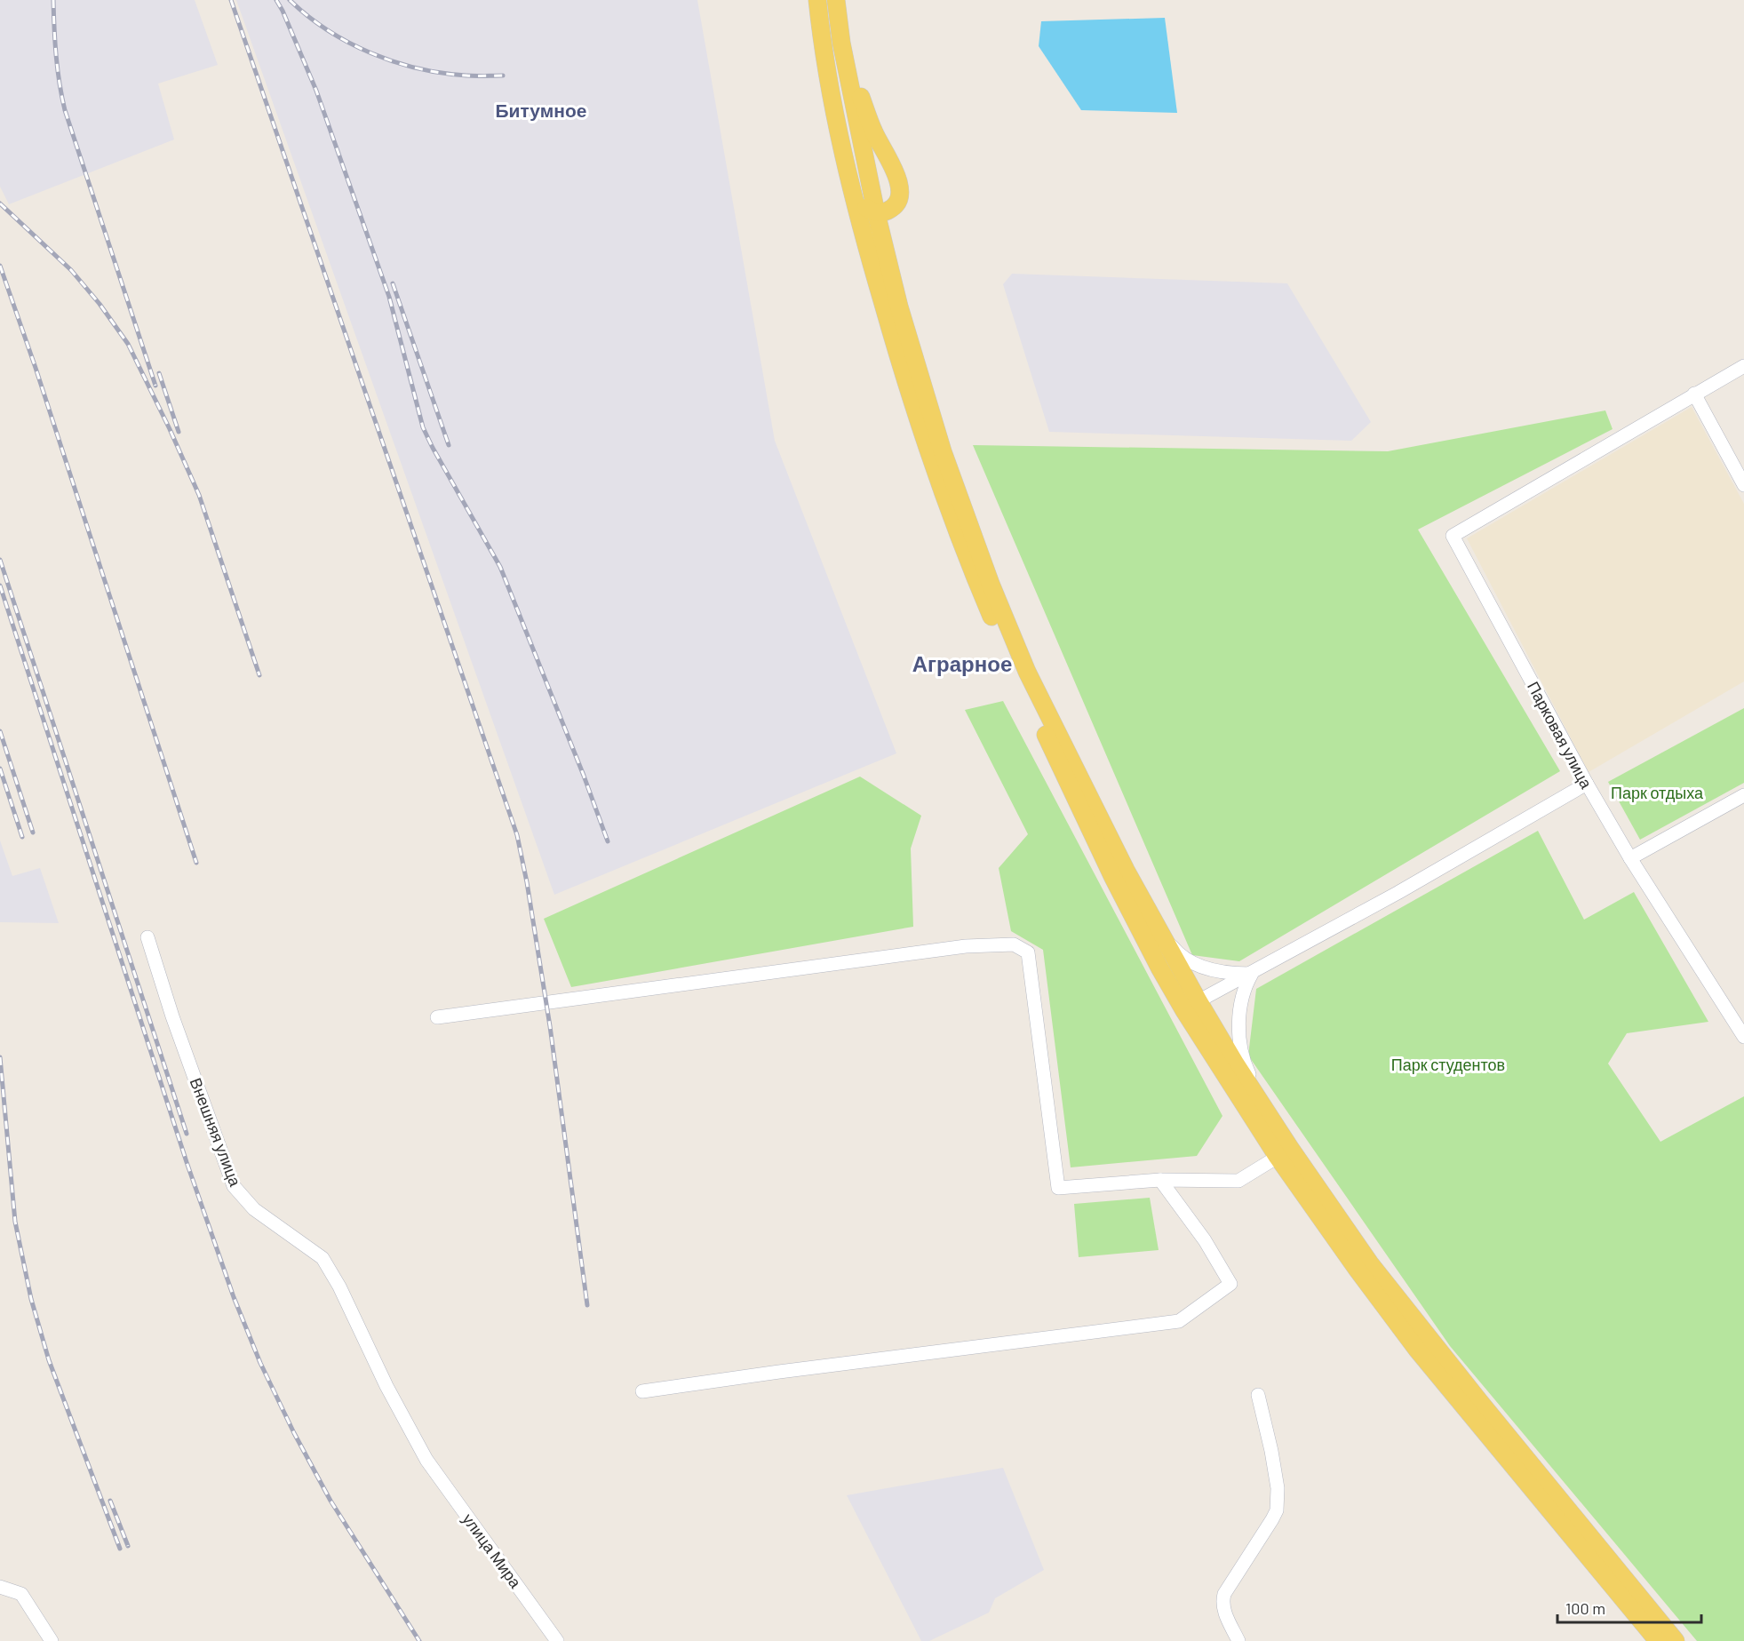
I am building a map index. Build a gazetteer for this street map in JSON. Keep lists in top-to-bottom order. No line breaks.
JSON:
{"streets":{"street":["Парковая улица","Внешняя улица","улица Мира"]},"crossings":[["Внешняя улица","улица Мира"]],"districts":["Битумное","Аграрное"],"parks":["Парк отдыха","Парк студентов"],"scale_bar":"100 m"}
